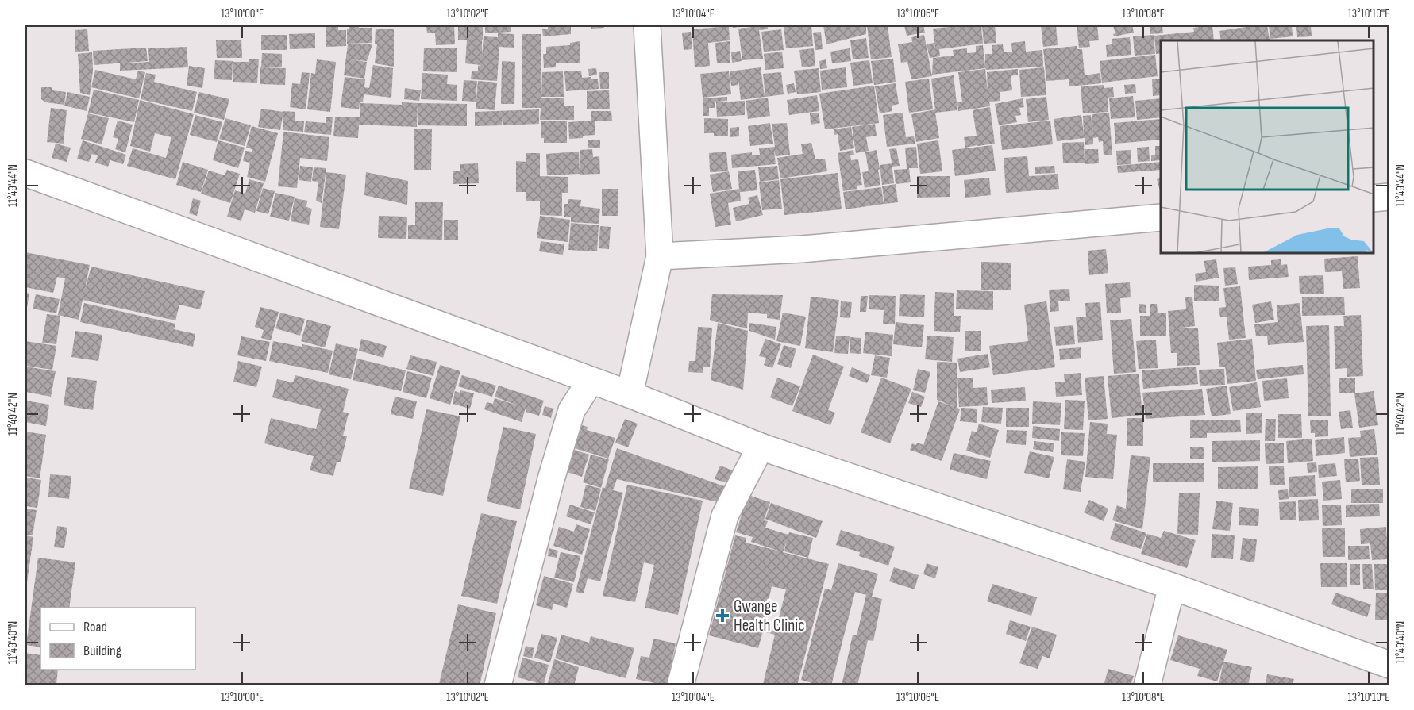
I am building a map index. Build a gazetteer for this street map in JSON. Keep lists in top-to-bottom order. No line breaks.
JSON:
{"places":{"health":["Gwange Health Clinic"]},"legend":["Road","Building"],"coordinates":["13°10'00\"E","13°10'02\"E","13°10'04\"E","13°10'06\"E","13°10'08\"E","13°10'10\"E","11°49'44\"N","11°49'42\"N","11°49'40\"N"]}
